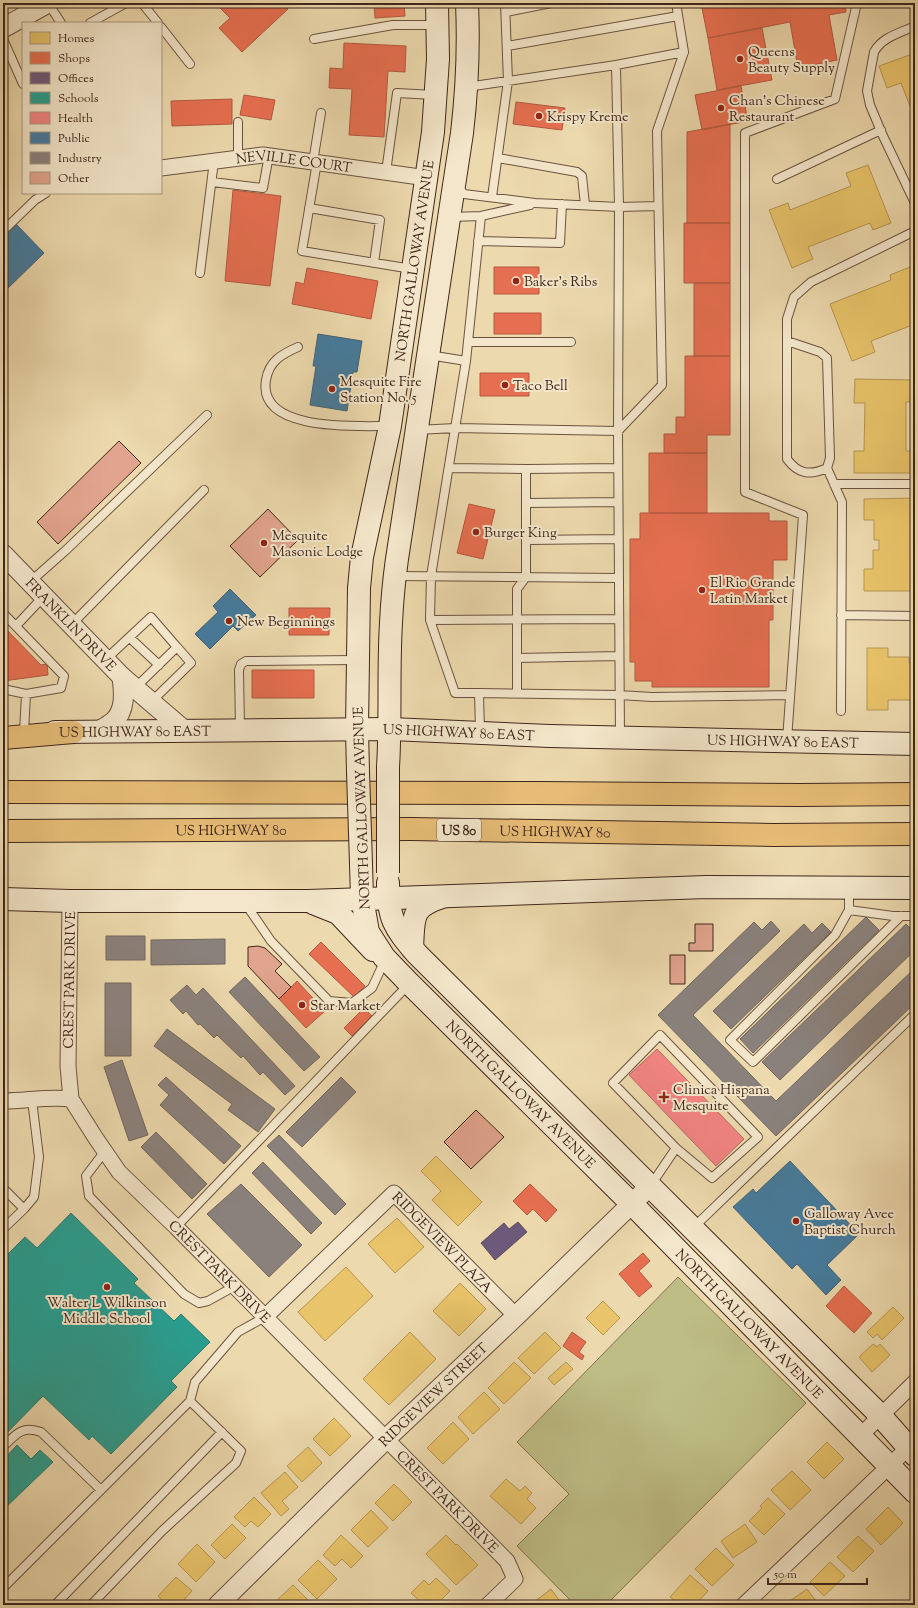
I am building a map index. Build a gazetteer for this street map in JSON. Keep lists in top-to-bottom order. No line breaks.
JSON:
{"streets":{"highway":["US HIGHWAY 80","US 80"],"main road":["NORTH GALLOWAY AVENUE","US HIGHWAY 80 EAST"],"street":["NEVILLE COURT","FRANKLIN DRIVE","CREST PARK DRIVE","RIDGEVIEW PLAZA","RIDGEVIEW STREET"]},"crossings":[["NEVILLE COURT","NORTH GALLOWAY AVENUE"],["NORTH GALLOWAY AVENUE","US HIGHWAY 80 EAST"],["NORTH GALLOWAY AVENUE","RIDGEVIEW STREET"],["FRANKLIN DRIVE","US HIGHWAY 80 EAST"],["CREST PARK DRIVE","RIDGEVIEW PLAZA"],["CREST PARK DRIVE","RIDGEVIEW STREET"],["RIDGEVIEW PLAZA","RIDGEVIEW STREET"]],"places":{"other":["Queens Beauty Supply","Chan's Chinese Restaurant","Krispy Kreme","Baker's Ribs","Taco Bell","Mesquite Fire Station No. 5","Burger King","Mesquite Masonic Lodge","El Rio Grande Latin Market","New Beginnings","Star Market","Galloway Avee Baptist Church","Walter L Wilkinson Middle School"],"health":["Clinica Hispana Mesquite"]},"legend":["Homes","Shops","Offices","Schools","Health","Public","Industry","Other"],"scale_bar":"50 m"}
